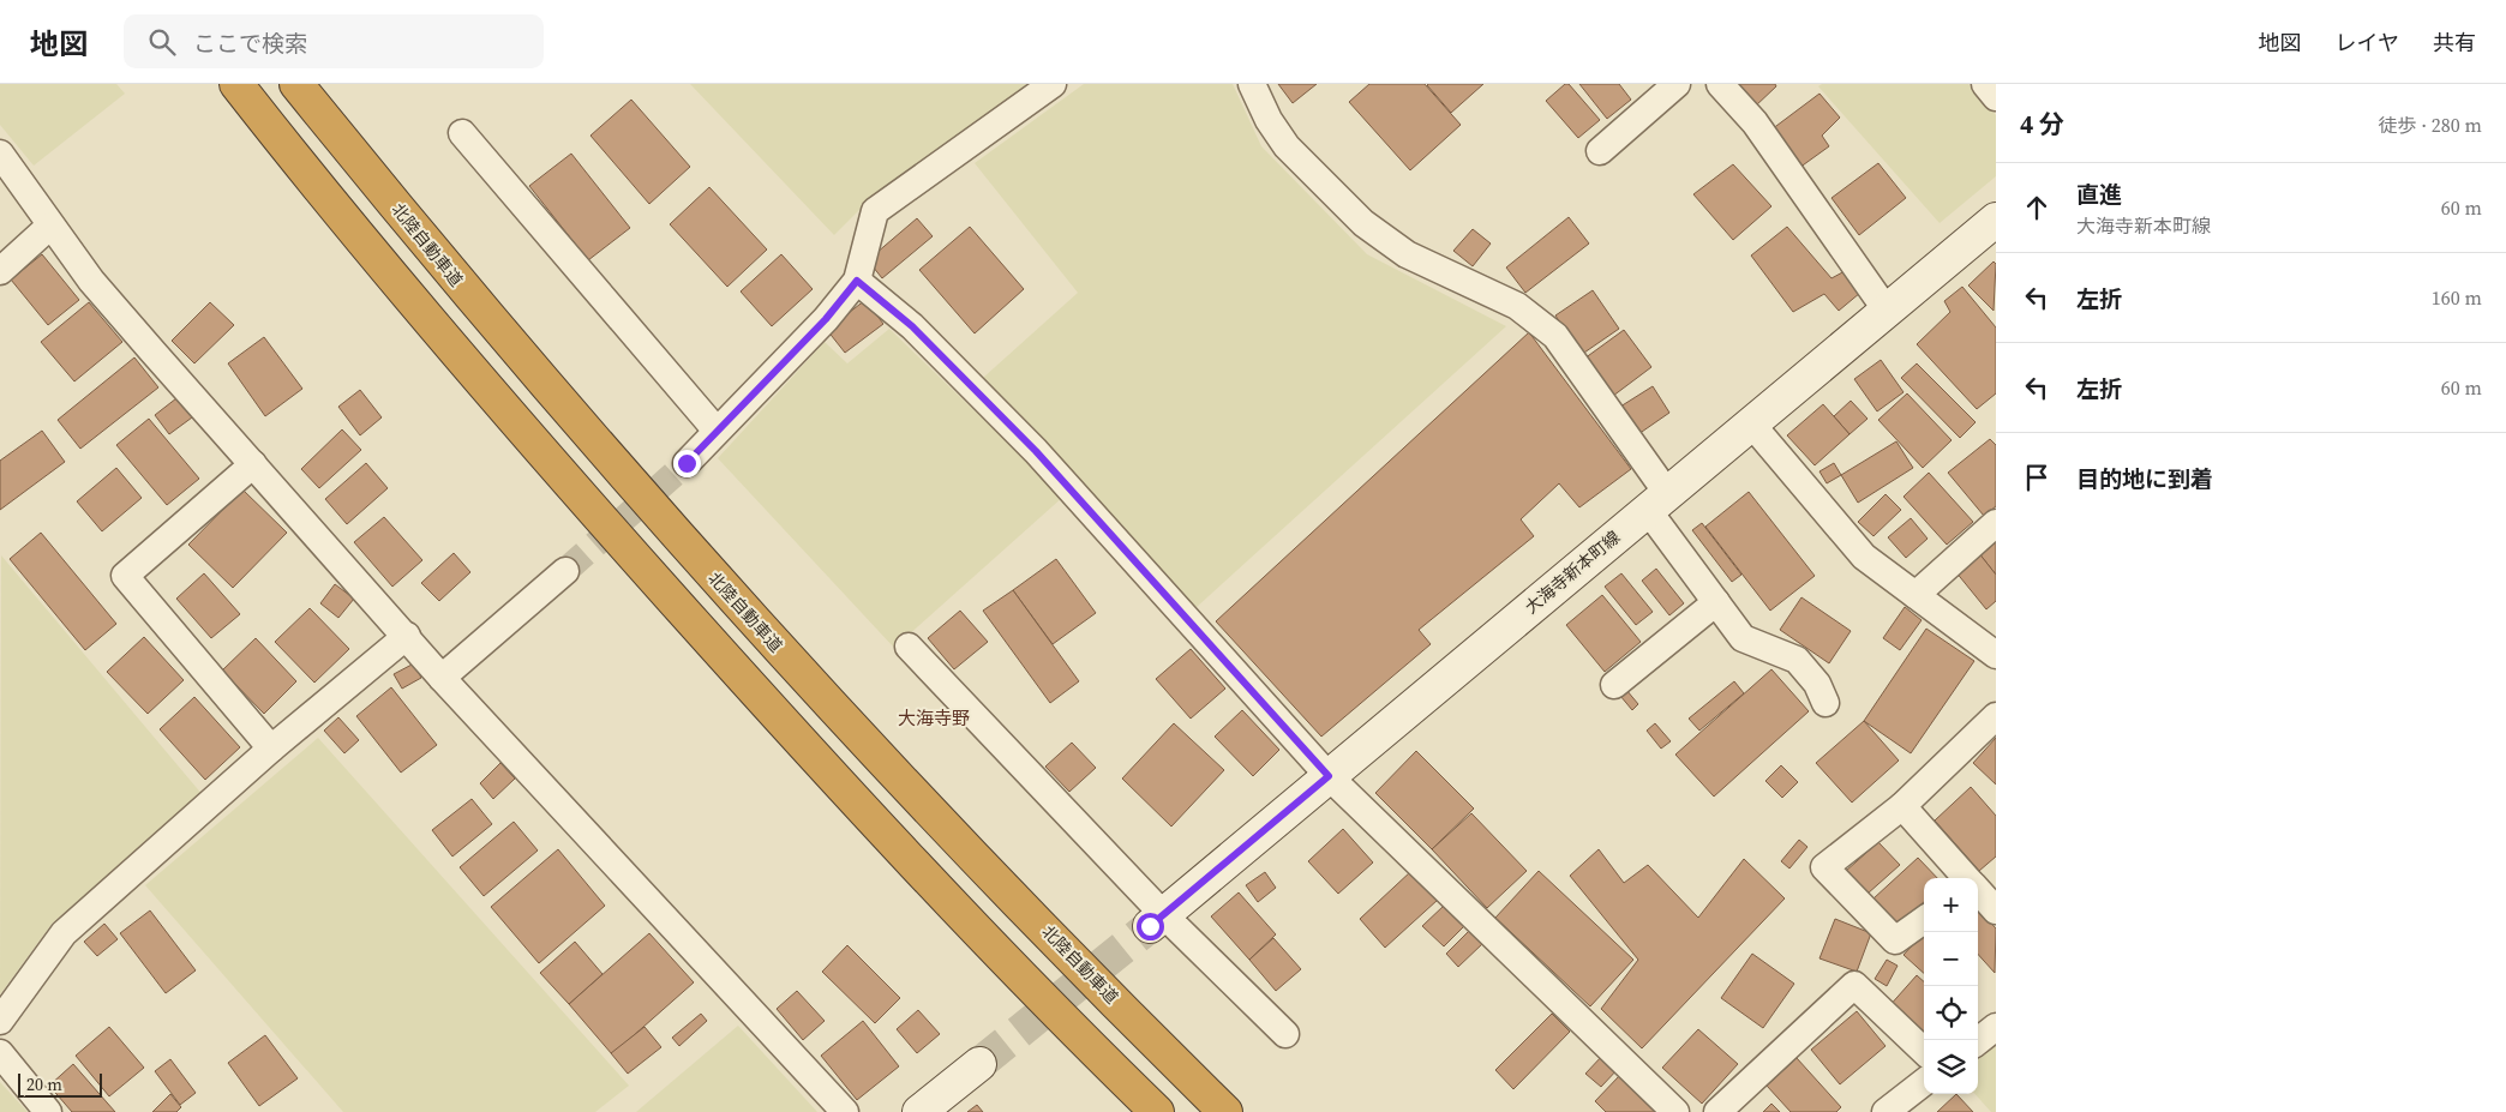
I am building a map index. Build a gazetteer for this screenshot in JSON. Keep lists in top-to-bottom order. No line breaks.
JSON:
{"streets":{"highway":["北陸自動車道"],"main road":["大海寺新本町線"]},"districts":["大海寺野"],"scale_bar":"20 m","page":{"header":"地図","search":"ここで検索","nav":["地図","レイヤ","共有"],"heading":["4 分","徒歩 · 280 m"],"list":[["直進","大海寺新本町線","60 m"],["左折","160 m"],["左折","60 m"],"目的地に到着"],"map_buttons":["+","−"],"scale":"20 m"}}
